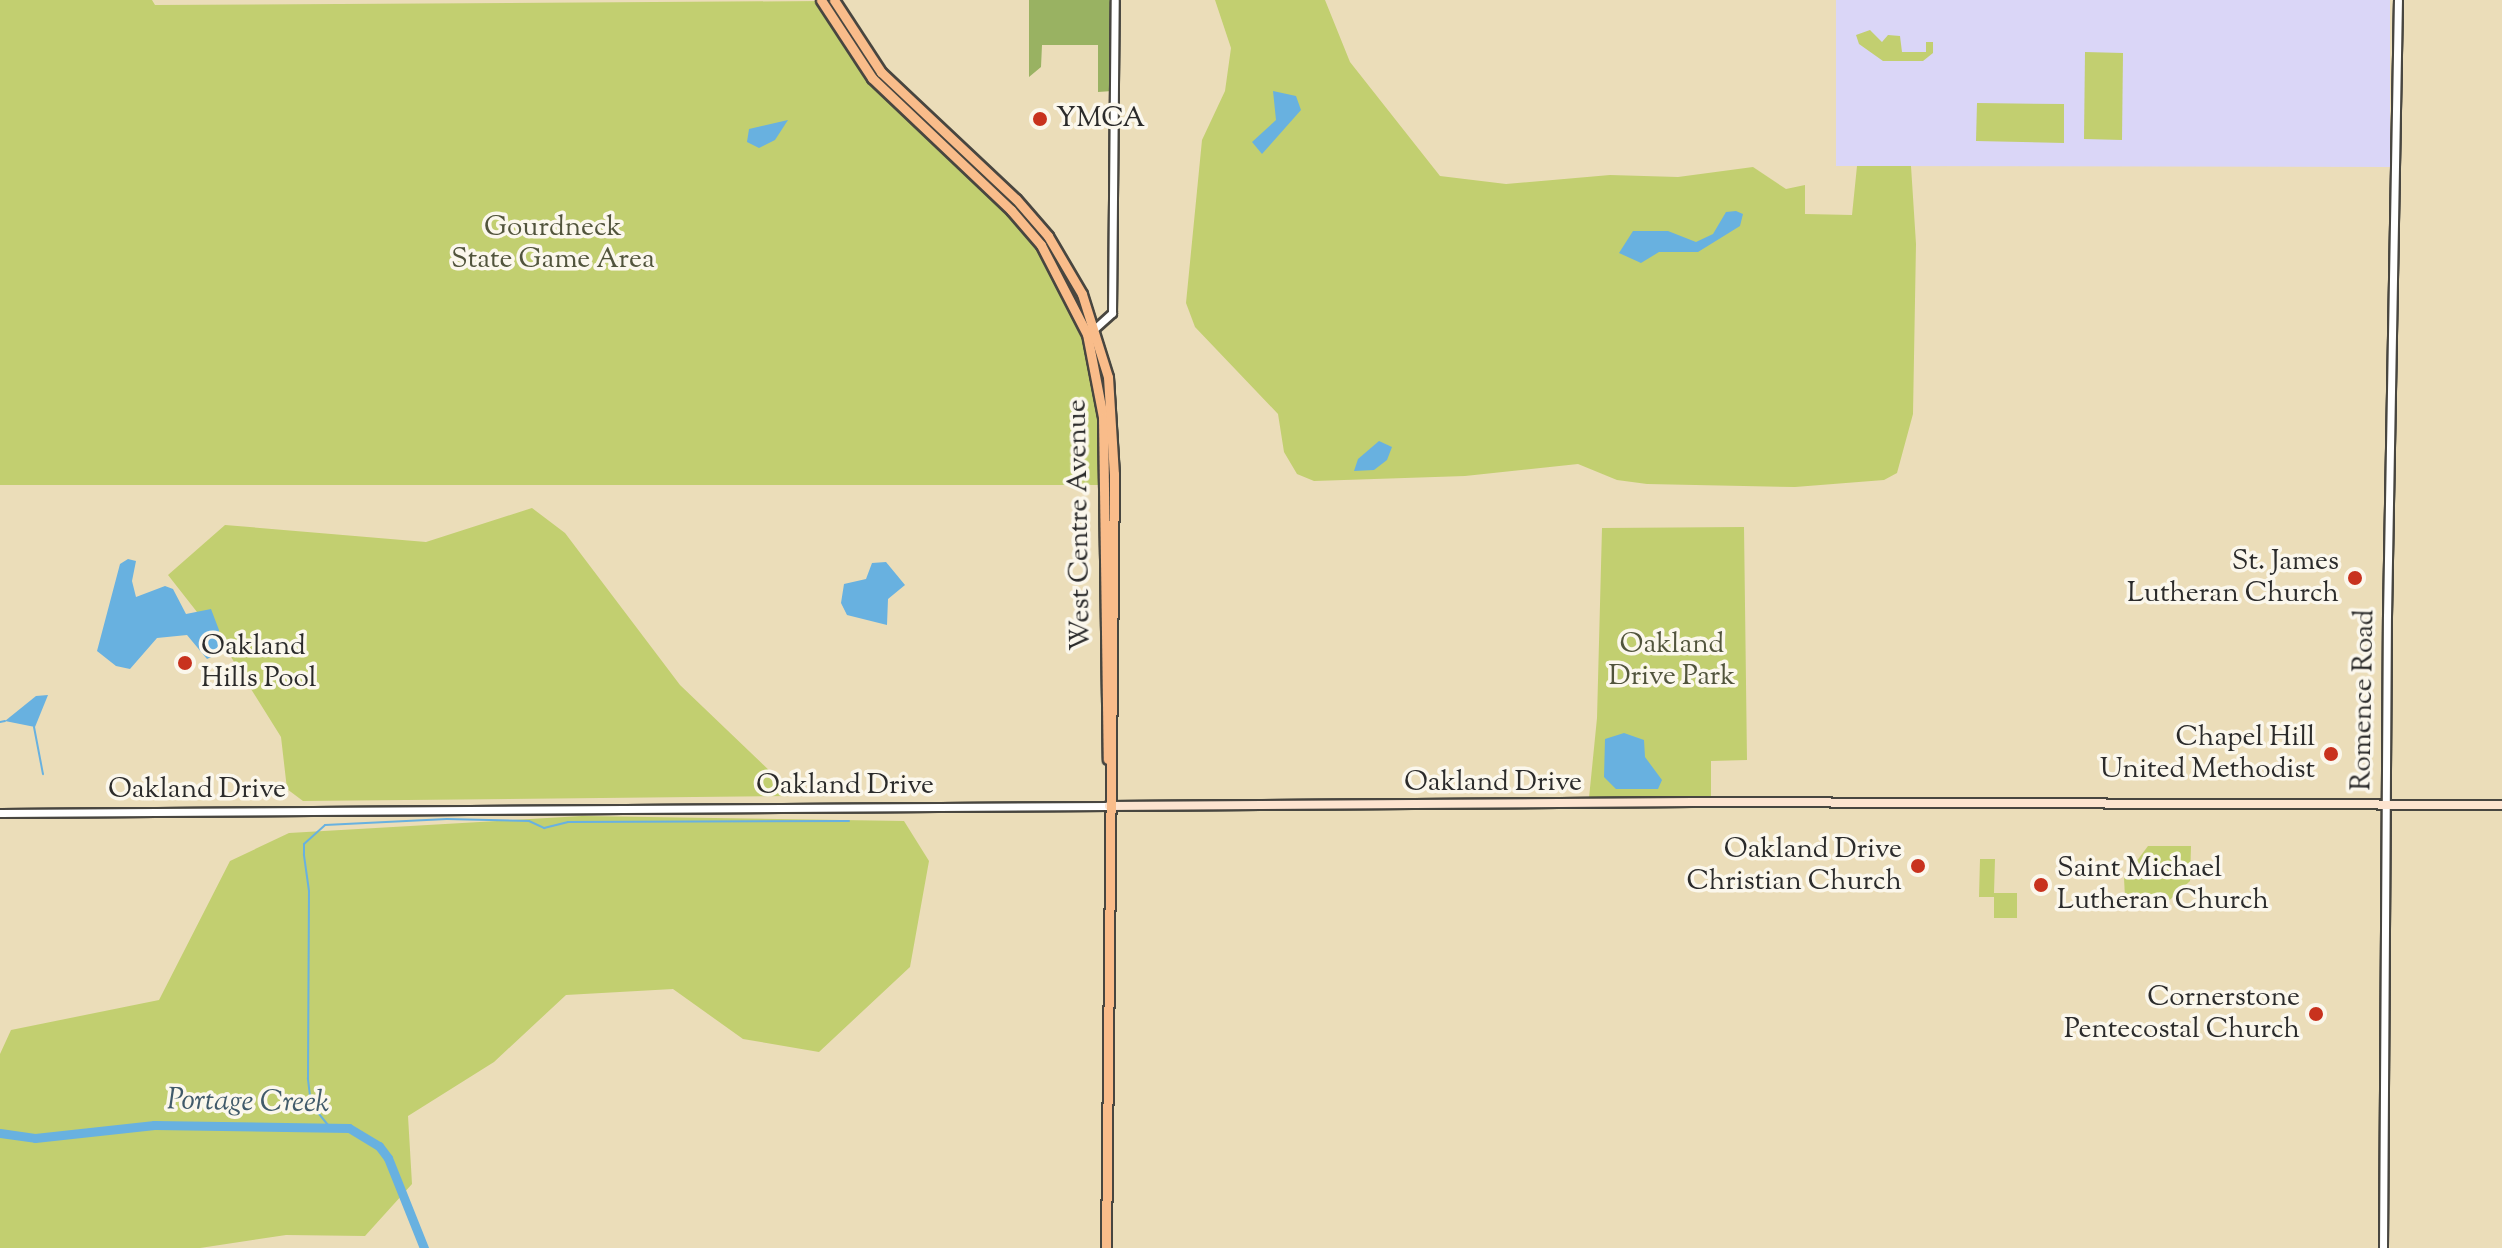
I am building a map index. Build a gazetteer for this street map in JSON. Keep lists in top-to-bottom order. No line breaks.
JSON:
{"streets":{"main road":["West Centre Avenue","Oakland Drive"],"street":["Romence Road"]},"crossings":[["West Centre Avenue","Oakland Drive"],["Romence Road","Oakland Drive"]],"water":["Portage Creek"],"parks":["Gourdneck State Game Area","Oakland Drive Park"],"places":["YMCA","St. James Lutheran Church","Oakland Hills Pool","Chapel Hill United Methodist","Oakland Drive Christian Church","Saint Michael Lutheran Church","Cornerstone Pentecostal Church"]}
